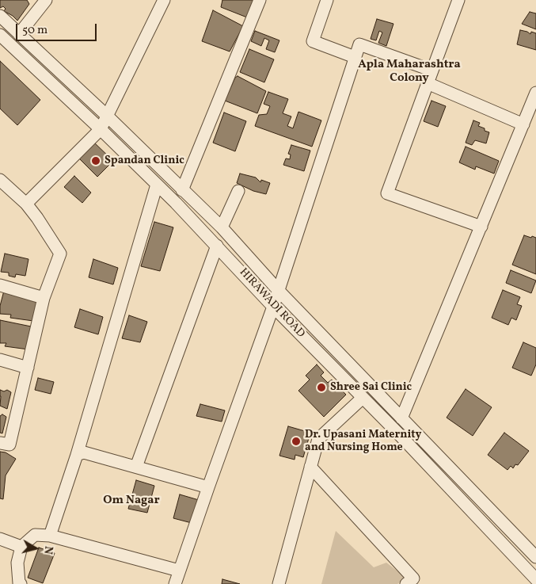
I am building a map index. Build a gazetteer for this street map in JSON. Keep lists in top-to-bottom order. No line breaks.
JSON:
{"streets":{"street":["HIRAWADI ROAD"]},"districts":["Apla Maharashtra Colony","Om Nagar"],"places":["Spandan Clinic","Shree Sai Clinic","Dr. Upasani Maternity and Nursing Home"],"scale_bar":"50 m","north":"right"}
